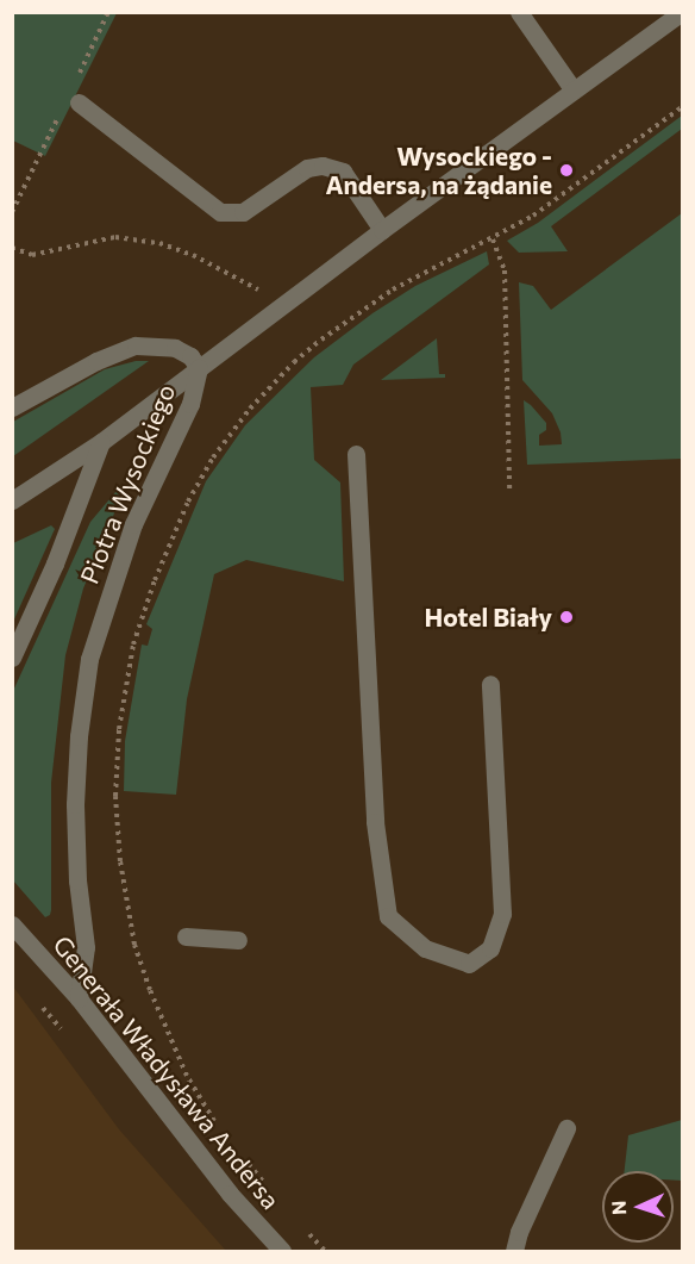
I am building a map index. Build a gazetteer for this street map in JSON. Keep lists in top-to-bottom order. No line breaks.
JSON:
{"streets":{"street":["Piotra Wysockiego","Generała Władysława Andersa"]},"crossings":[["Piotra Wysockiego","Generała Władysława Andersa"]],"places":["Wysockiego - Andersa, na żądanie","Hotel Biały"],"north":"left"}
